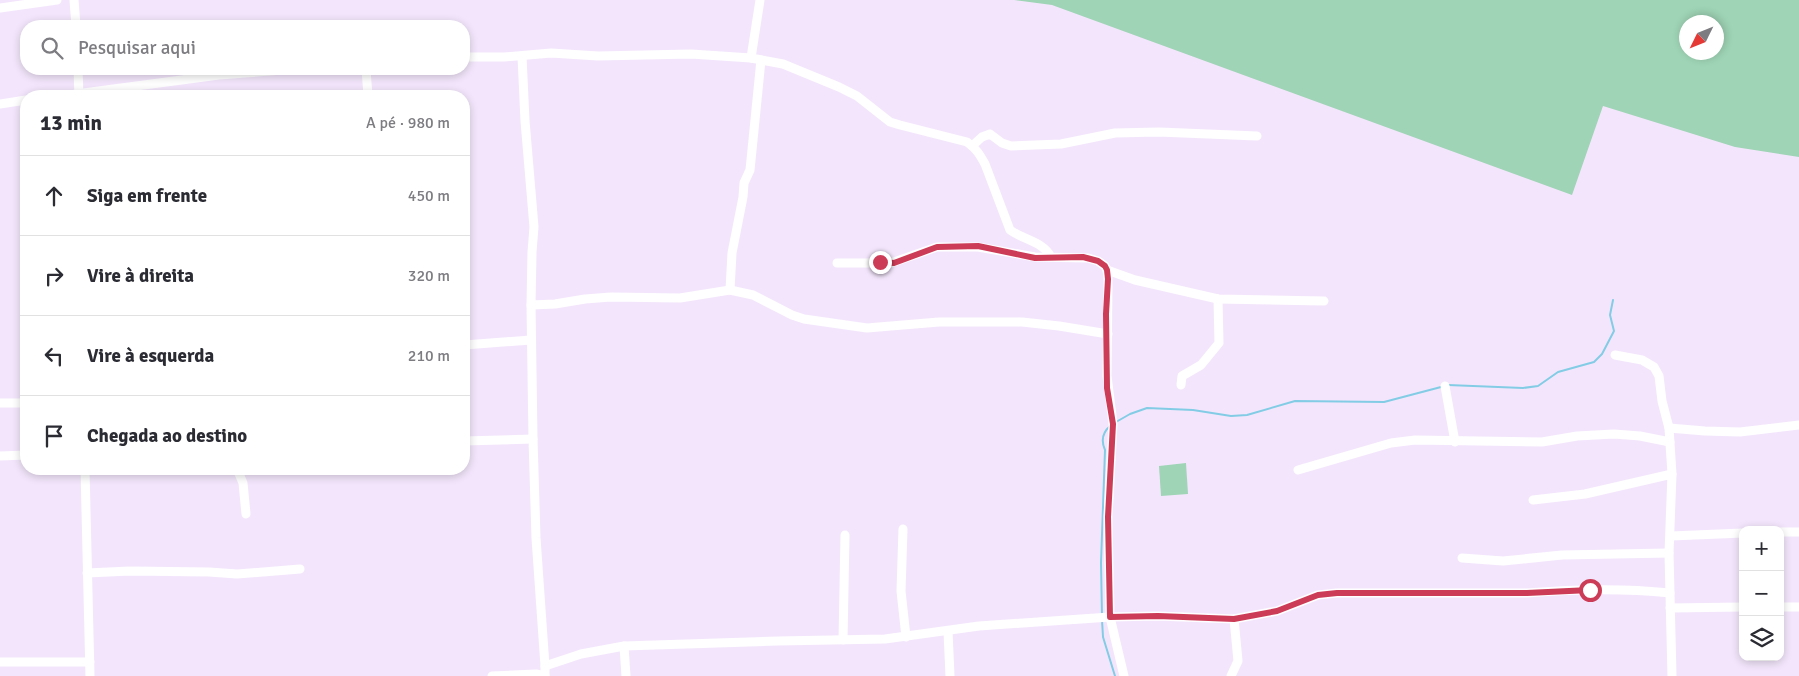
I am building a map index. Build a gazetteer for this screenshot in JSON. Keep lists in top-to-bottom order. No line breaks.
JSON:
{"north":"bottom left","page":{"search":"Pesquisar aqui","heading":["13 min","A pé · 980 m"],"list":[["Siga em frente","450 m"],["Vire à direita","320 m"],["Vire à esquerda","210 m"],"Chegada ao destino"],"map_buttons":["+","−"]}}
